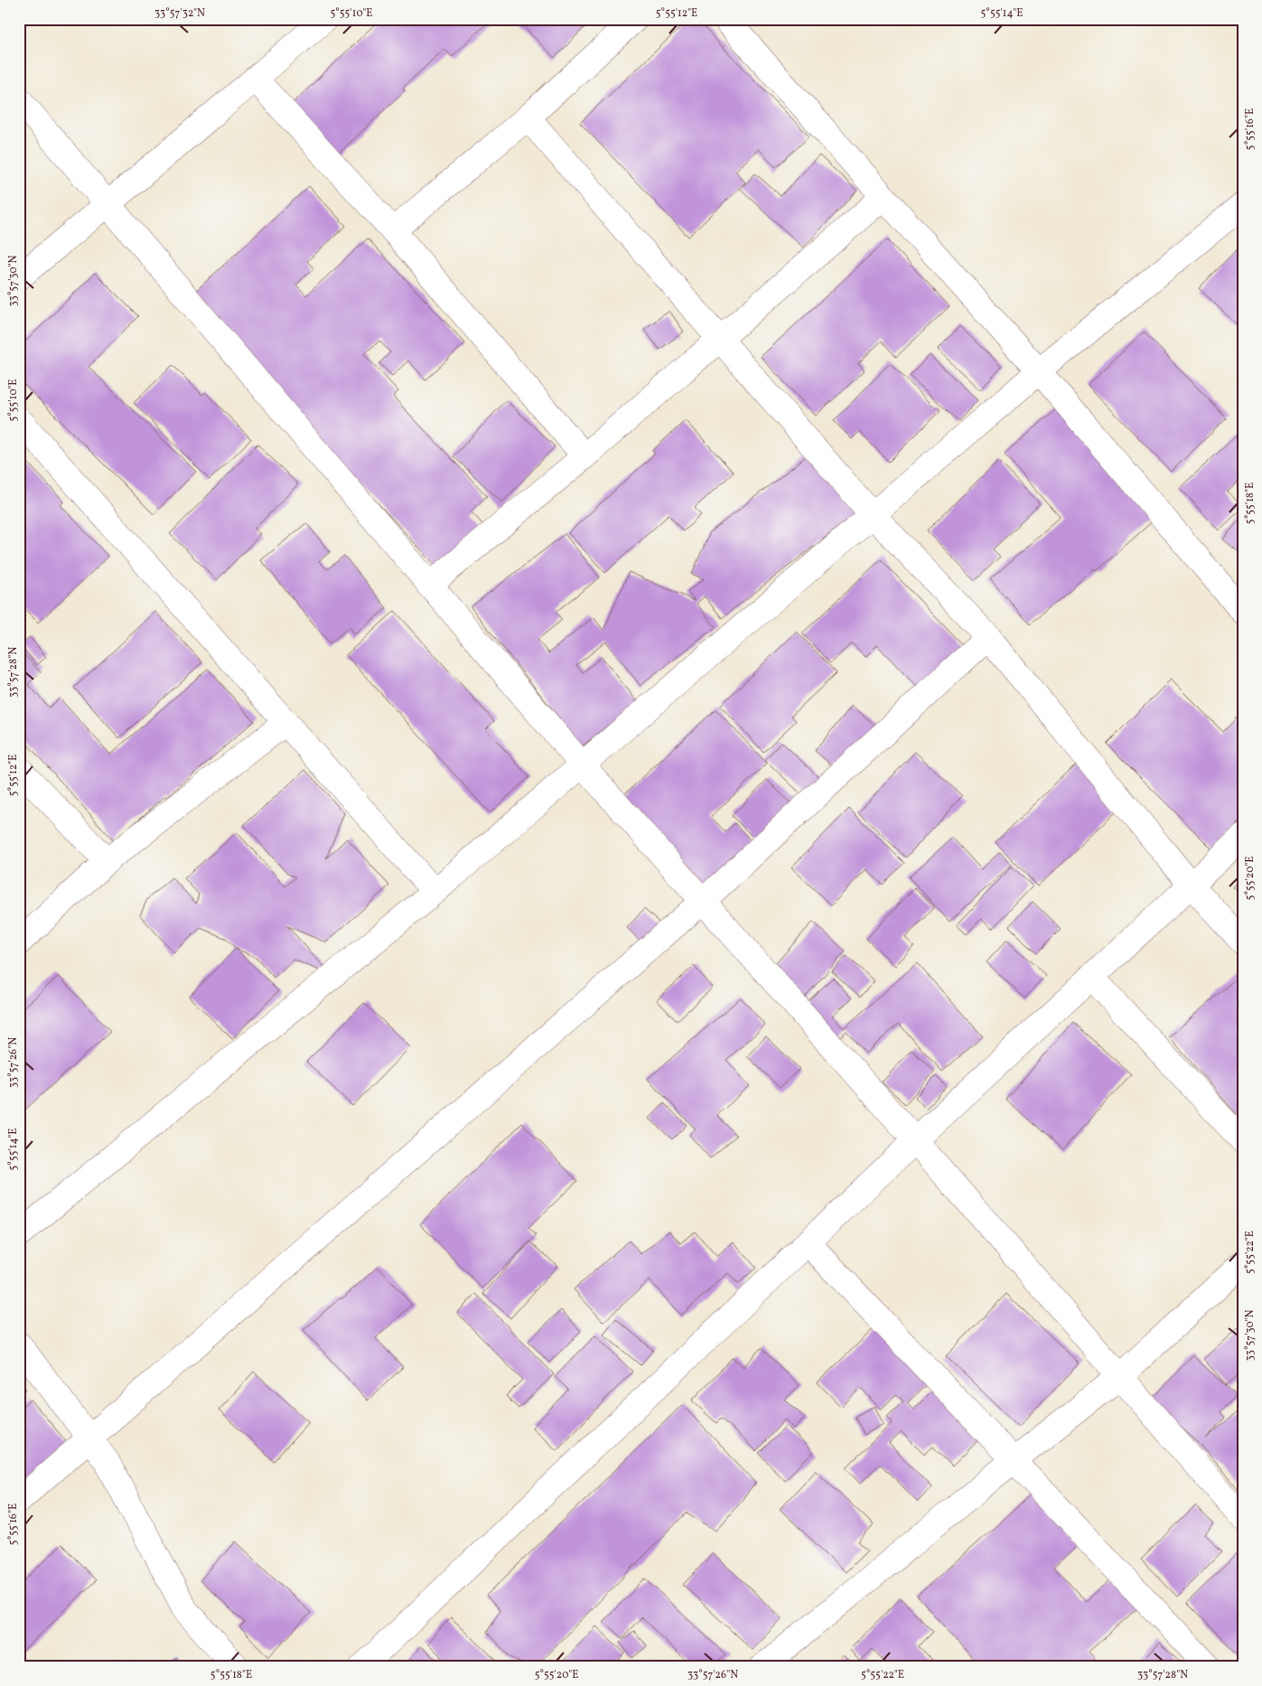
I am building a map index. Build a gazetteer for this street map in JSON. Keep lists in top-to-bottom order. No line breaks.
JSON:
{"coordinates":["33°57'32\"N","5°55'10\"E","5°55'12\"E","5°55'14\"E","5°55'16\"E","33°57'30\"N","5°55'18\"E","33°57'28\"N","5°55'20\"E","33°57'26\"N","5°55'22\"E"]}
